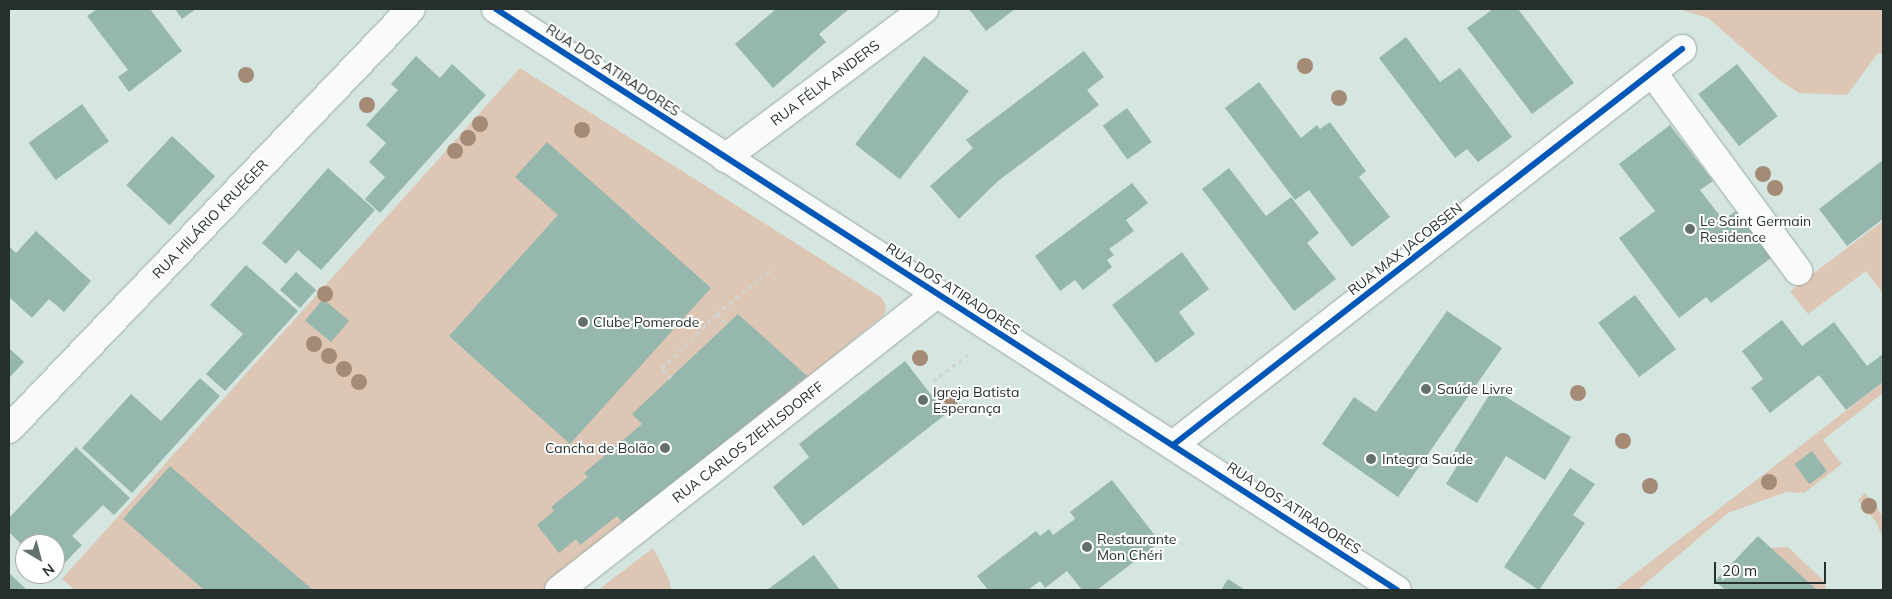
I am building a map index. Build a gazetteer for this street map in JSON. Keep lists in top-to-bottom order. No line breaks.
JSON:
{"streets":{"street":["RUA DOS ATIRADORES","RUA FÉLIX ANDERS","RUA HILÁRIO KRUEGER","RUA MAX JACOBSEN","RUA CARLOS ZIEHLSDORFF"]},"crossings":[["RUA DOS ATIRADORES","RUA FÉLIX ANDERS"],["RUA DOS ATIRADORES","RUA MAX JACOBSEN"],["RUA DOS ATIRADORES","RUA CARLOS ZIEHLSDORFF"]],"places":["Le Saint Germain Residence","Clube Pomerode","Saúde Livre","Igreja Batista Esperança","Cancha de Bolão","Integra Saúde","Restaurante Mon Chéri"],"scale_bar":"20 m","north":"bottom right"}
